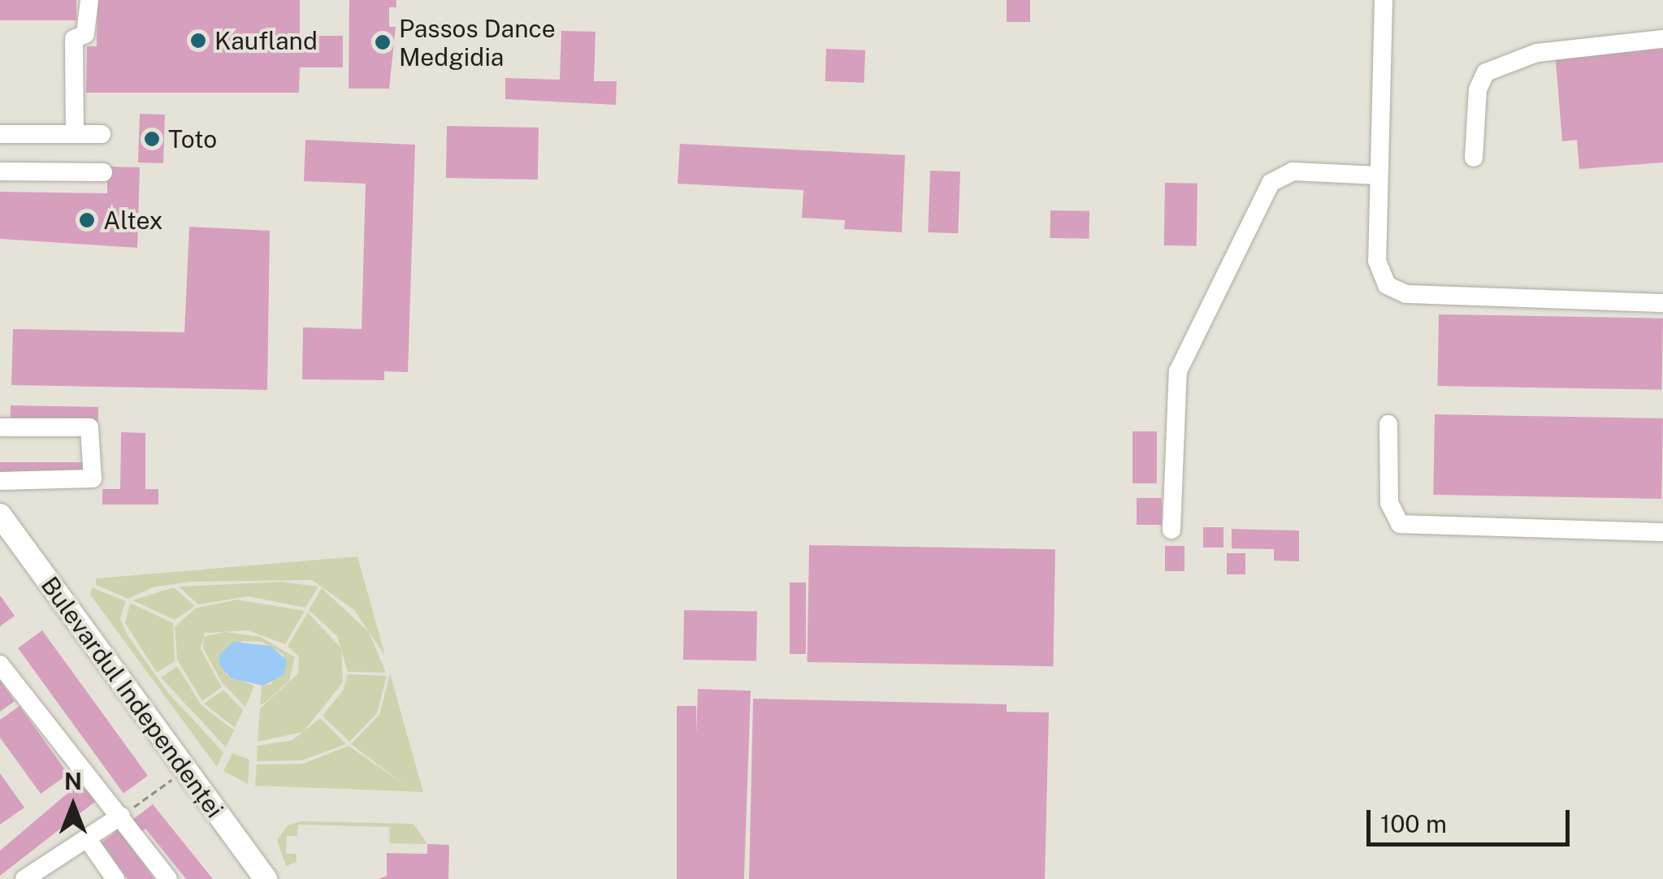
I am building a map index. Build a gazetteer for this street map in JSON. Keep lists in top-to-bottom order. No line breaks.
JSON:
{"streets":{"main road":["Bulevardul Independenței"]},"places":["Kaufland","Passos Dance Medgidia","Toto","Altex"],"scale_bar":"100 m","north":"top"}
